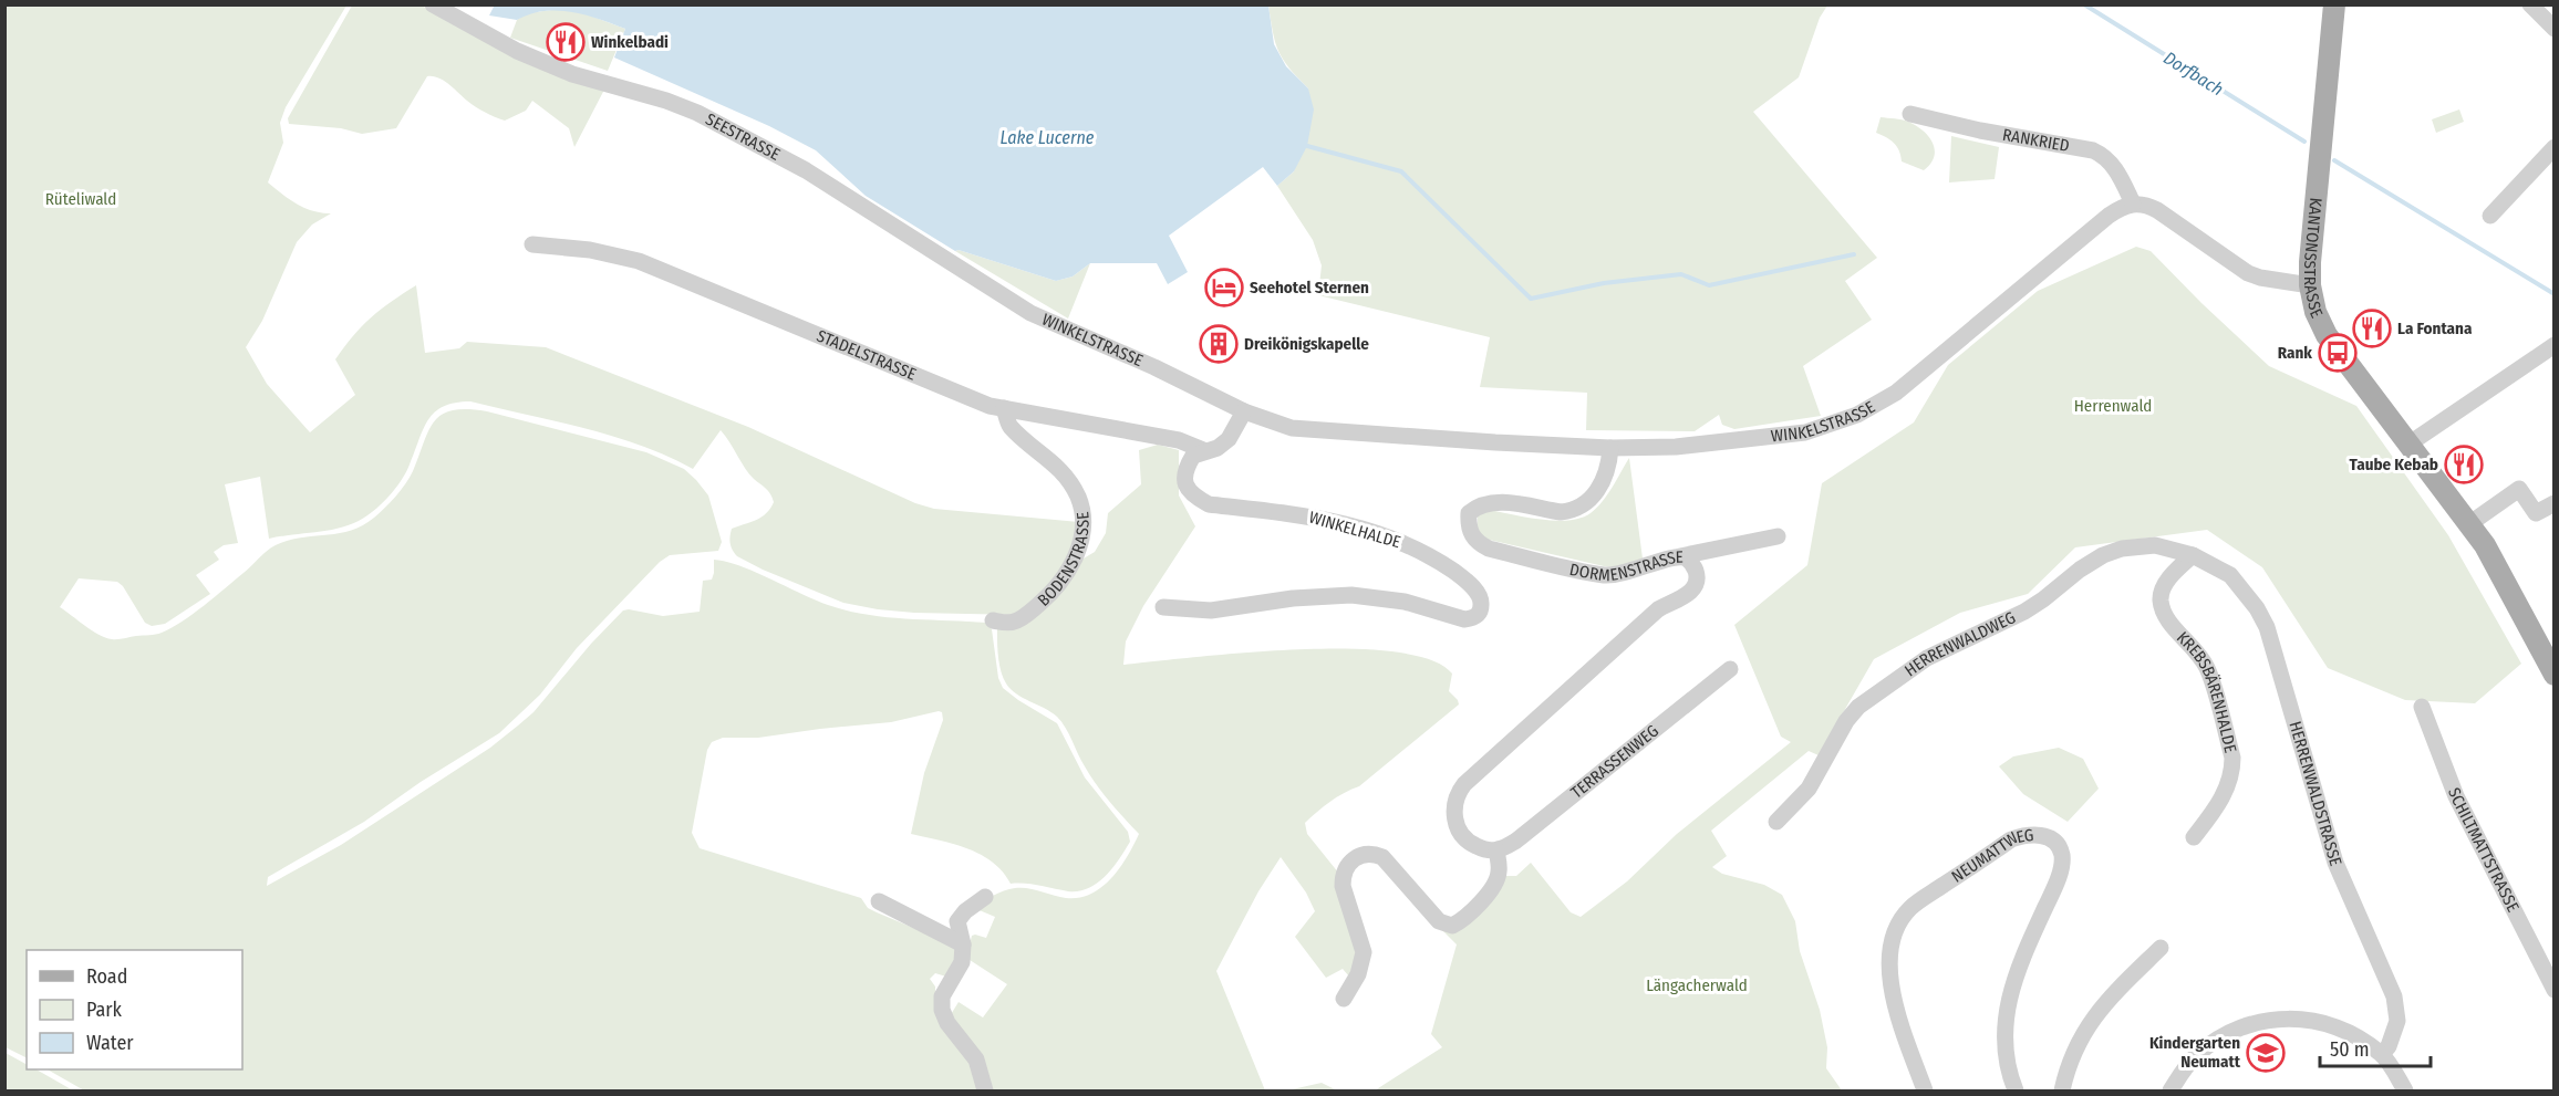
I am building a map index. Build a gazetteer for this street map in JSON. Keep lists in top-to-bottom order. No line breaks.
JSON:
{"streets":{"main road":["KANTONSSTRASSE"],"street":["SEESTRASSE","RANKRIED","WINKELSTRASSE","STADELSTRASSE","WINKELHALDE","BODENSTRASSE","DORMENSTRASSE","HERRENWALDWEG","KREBSBÄRENHALDE","TERRASSENWEG","HERRENWALDSTRASSE","SCHILTMATTSTRASSE","NEUMATTWEG"]},"crossings":[["SEESTRASSE","WINKELSTRASSE"],["RANKRIED","WINKELSTRASSE"],["WINKELSTRASSE","WINKELHALDE"],["WINKELSTRASSE","DORMENSTRASSE"],["STADELSTRASSE","WINKELHALDE"],["STADELSTRASSE","BODENSTRASSE"],["DORMENSTRASSE","TERRASSENWEG"],["HERRENWALDWEG","KREBSBÄRENHALDE"],["HERRENWALDWEG","HERRENWALDSTRASSE"],["KREBSBÄRENHALDE","HERRENWALDSTRASSE"]],"water":["Dorfbach","Lake Lucerne"],"parks":["Rüteliwald","Herrenwald","Längacherwald"],"places":{"restaurant":["Winkelbadi","La Fontana","Taube Kebab"],"hotel":["Seehotel Sternen"],"building":["Dreikönigskapelle"],"bus stop":["Rank"],"school or university":["Kindergarten Neumatt"]},"legend":["Road","Park","Water"],"scale_bar":"50 m"}
